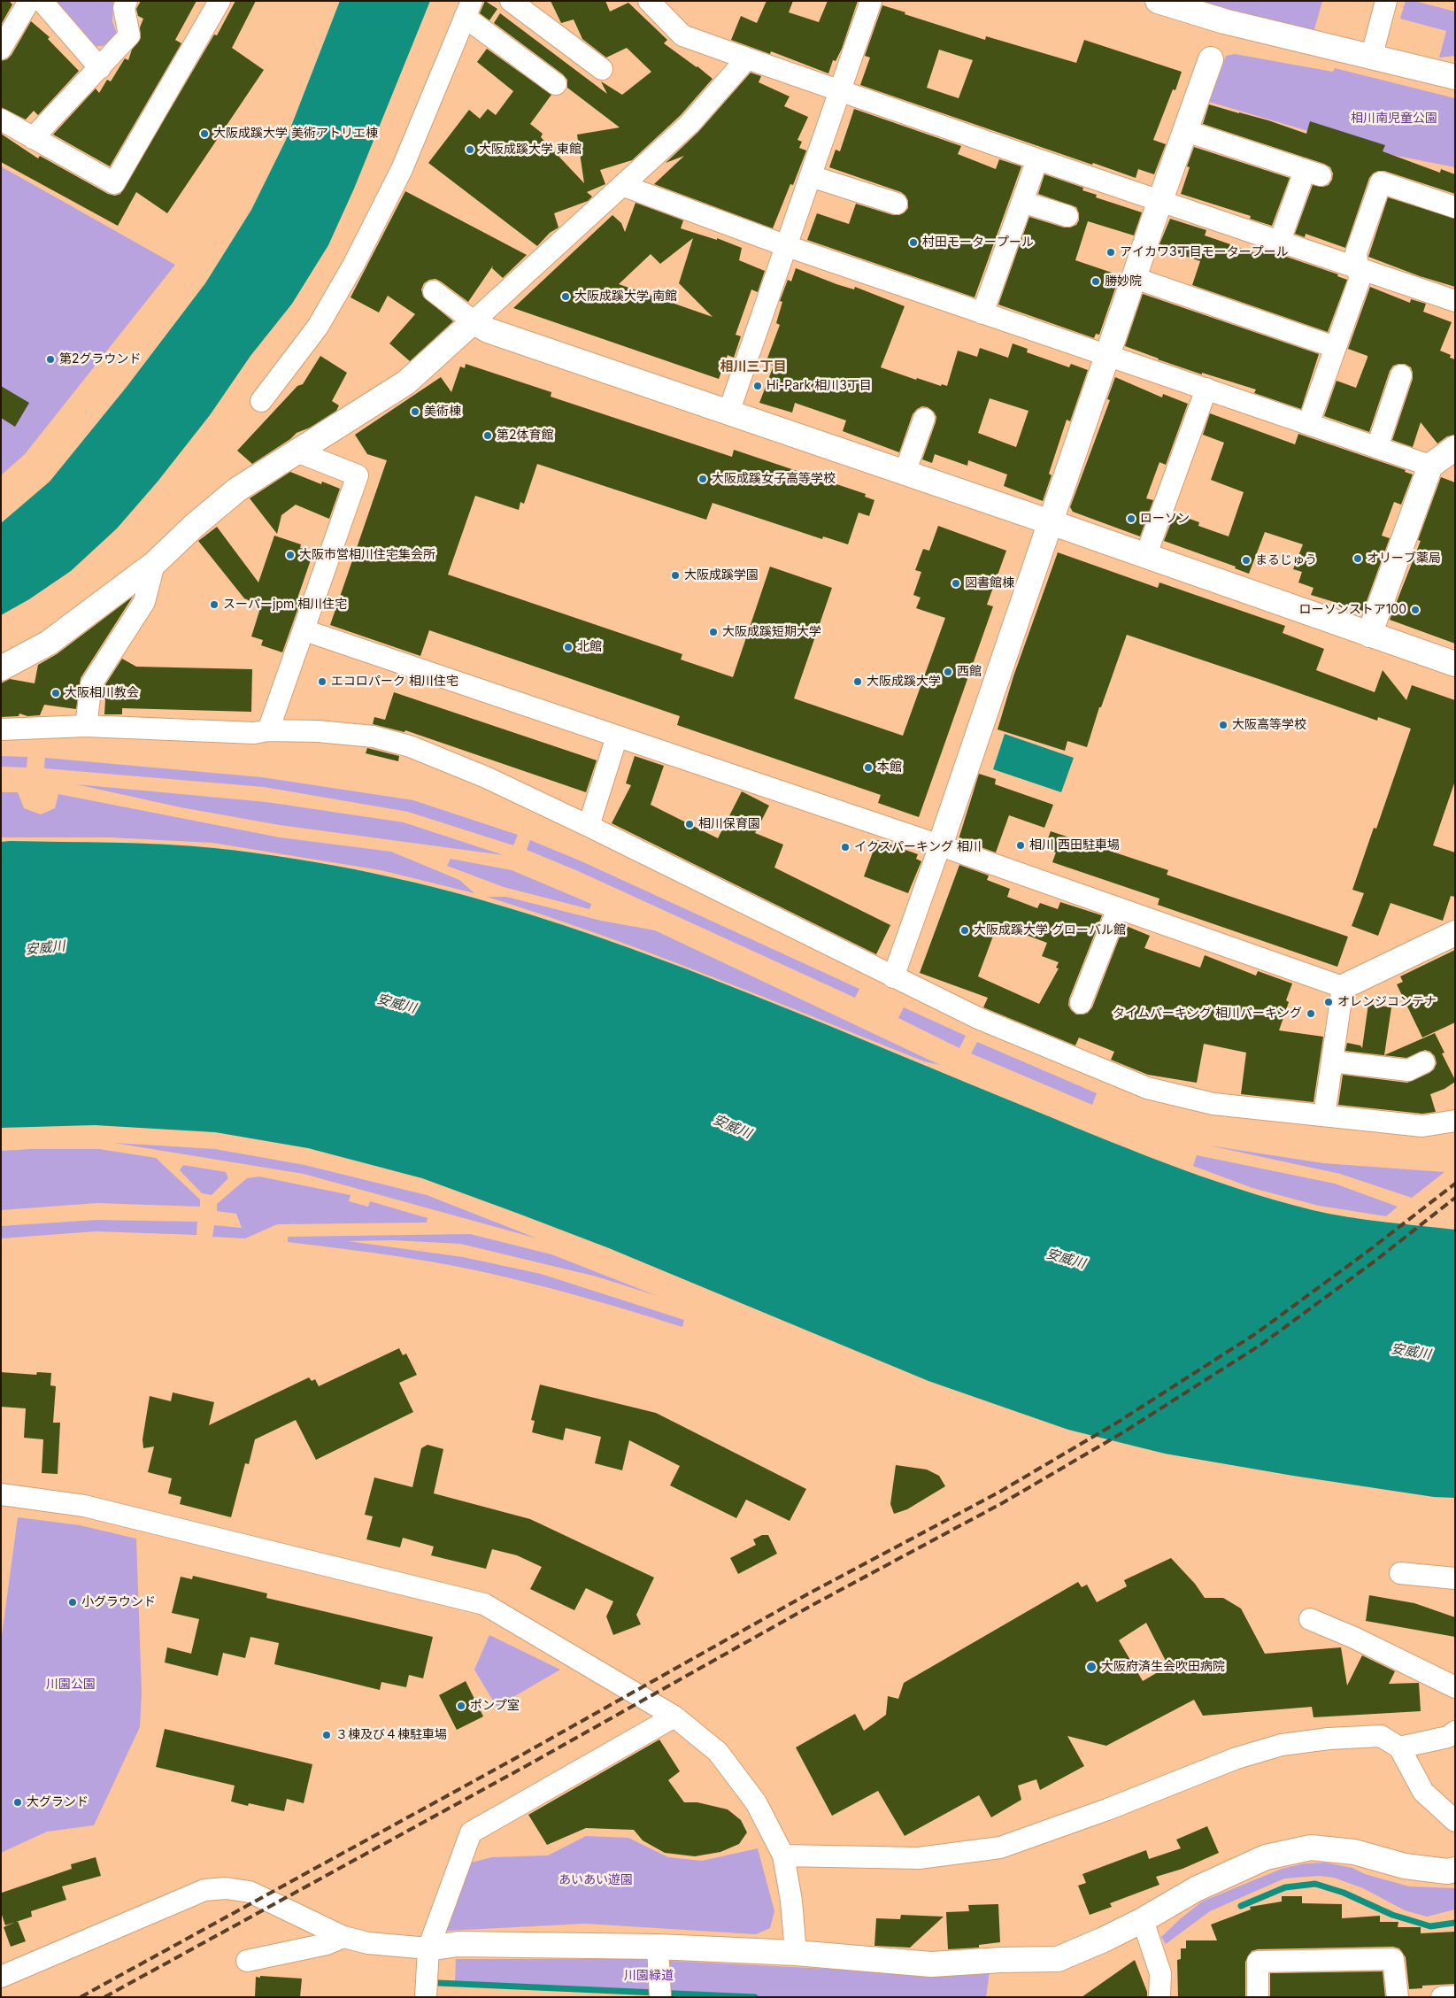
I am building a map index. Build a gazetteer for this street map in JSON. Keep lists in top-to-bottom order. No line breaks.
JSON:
{"districts":["相川三丁目"],"water":["安威川"],"parks":["相川南児童公園","川園公園","あいあい遊園","川園緑道"],"places":["大阪成蹊大学 美術アトリエ棟","大阪成蹊大学 東館","村田モータープール","アイカワ3丁目モータープール","勝妙院","大阪成蹊大学 南館","第2グラウンド","Hi-Park 相川3丁目","美術棟","第2体育館","大阪成蹊女子高等学校","ローソン","大阪市営相川住宅集会所","オリーブ薬局","まるじゅう","大阪成蹊学園","図書館棟","スーパーjpm 相川住宅","ローソンストア100","大阪成蹊短期大学","北館","西館","エコロパーク 相川住宅","大阪成蹊大学","大阪相川教会","大阪高等学校","本館","相川保育園","相川 西田駐車場","イクスパーキング 相川","大阪成蹊大学 グローバル館","オレンジコンテナ","タイムパーキング 相川パーキング","小グラウンド","大阪府済生会吹田病院","ポンプ室","３棟及び４棟駐車場","大グランド"]}
